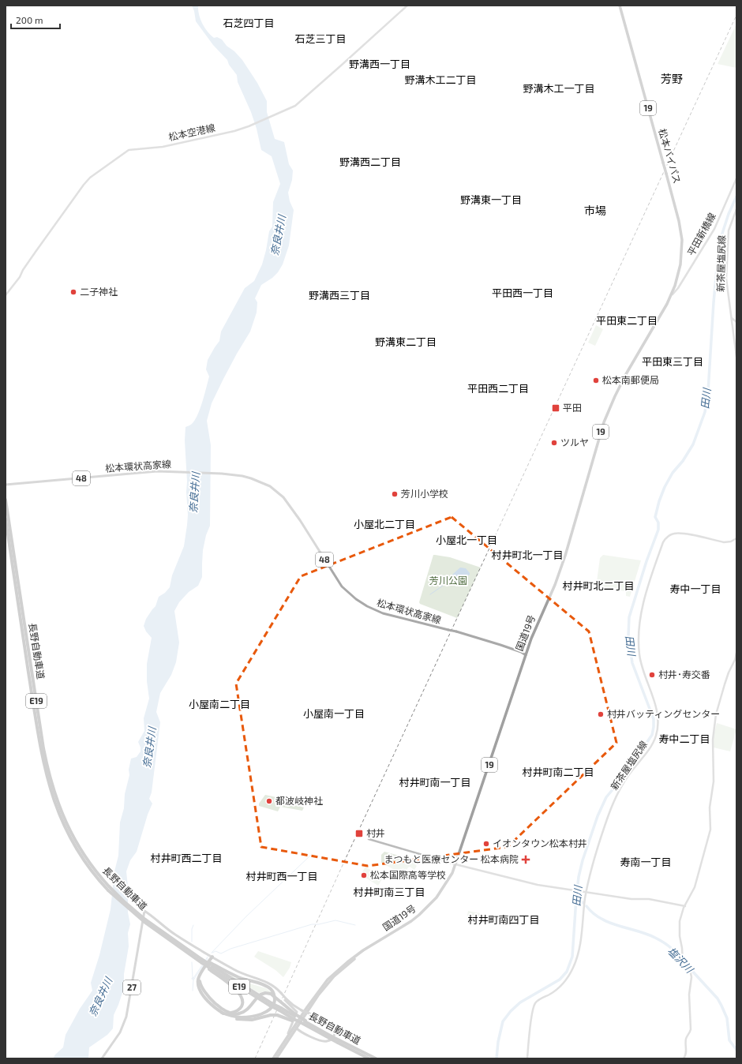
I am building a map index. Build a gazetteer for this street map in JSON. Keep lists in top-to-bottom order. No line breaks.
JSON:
{"streets":{"highway":["19","松本バイパス","国道19号","長野自動車道","E19"],"main road":["松本空港線","平田新橋線","新茶屋塩尻線","松本環状高家線","48","27"]},"crossings":[["松本バイパス","平田新橋線"],["松本バイパス","国道19号"],["平田新橋線","国道19号"],["松本環状高家線","国道19号"],["国道19号","27"]],"districts":["石芝四丁目","石芝三丁目","野溝西一丁目","芳野","野溝木工二丁目","野溝木工一丁目","野溝西二丁目","野溝東一丁目","市場","平田西一丁目","野溝西三丁目","平田東二丁目","野溝東二丁目","平田東三丁目","平田西二丁目","小屋北二丁目","小屋北一丁目","村井町北一丁目","村井町北二丁目","寿中一丁目","小屋南二丁目","小屋南一丁目","寿中二丁目","村井町南二丁目","村井町南一丁目","村井町西二丁目","寿南一丁目","村井町西一丁目","村井町南三丁目","村井町南四丁目"],"water":["奈良井川","田川","塩沢川"],"parks":["芳川公園"],"places":{"other":["二子神社","松本南郵便局","ツルヤ","芳川小学校","村井･寿交番","村井バッティングセンター","都波岐神社","イオンタウン松本村井","松本国際高等学校"],"transit":["平田","村井"],"health":["まつもと医療センター 松本病院"]},"scale_bar":"200 m"}
